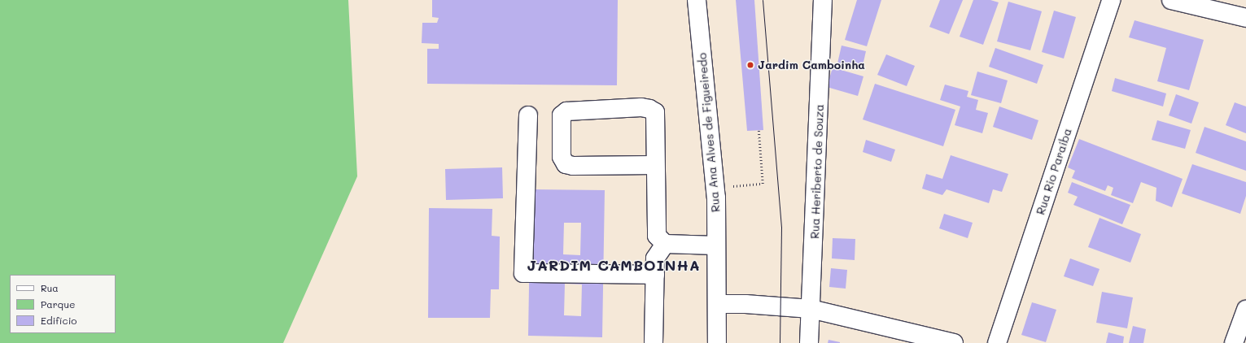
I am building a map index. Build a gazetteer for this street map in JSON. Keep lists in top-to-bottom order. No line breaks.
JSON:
{"streets":{"street":["Rua Ana Alves de Figueiredo","Rua Heriberto de Souza","Rua Rio Paraíba"]},"districts":["JARDIM CAMBOINHA"],"places":["Jardim Camboinha"],"legend":["Rua","Parque","Edifício"]}
